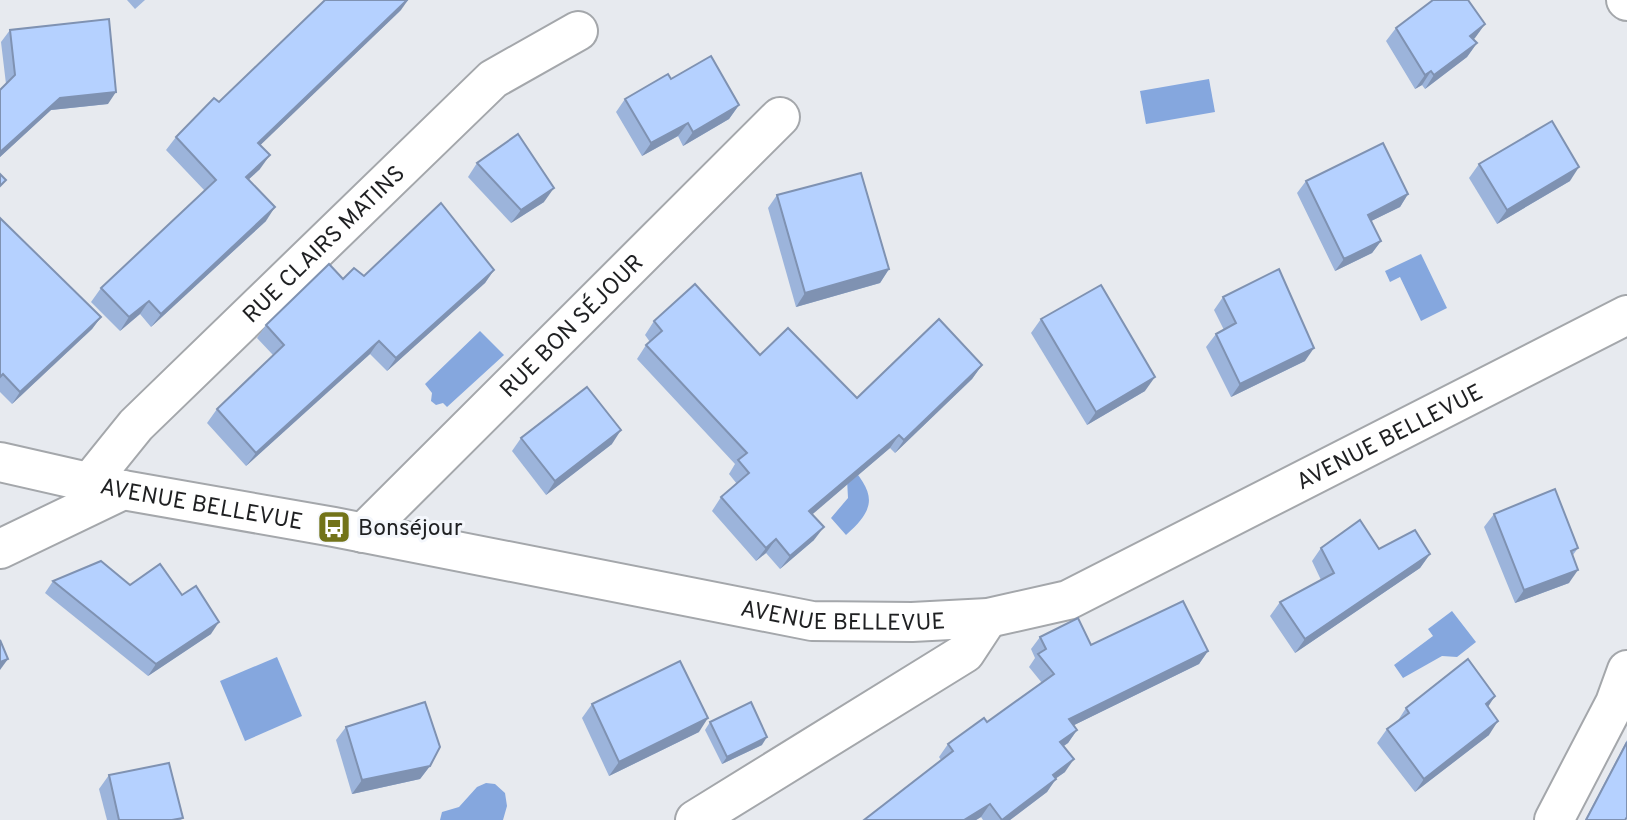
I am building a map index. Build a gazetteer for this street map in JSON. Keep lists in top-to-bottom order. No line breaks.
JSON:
{"streets":{"street":["RUE CLAIRS MATINS","RUE BON SÉJOUR","AVENUE BELLEVUE"]},"crossings":[["RUE CLAIRS MATINS","AVENUE BELLEVUE"],["RUE BON SÉJOUR","AVENUE BELLEVUE"]],"places":{"bus stop":["Bonséjour"]}}
